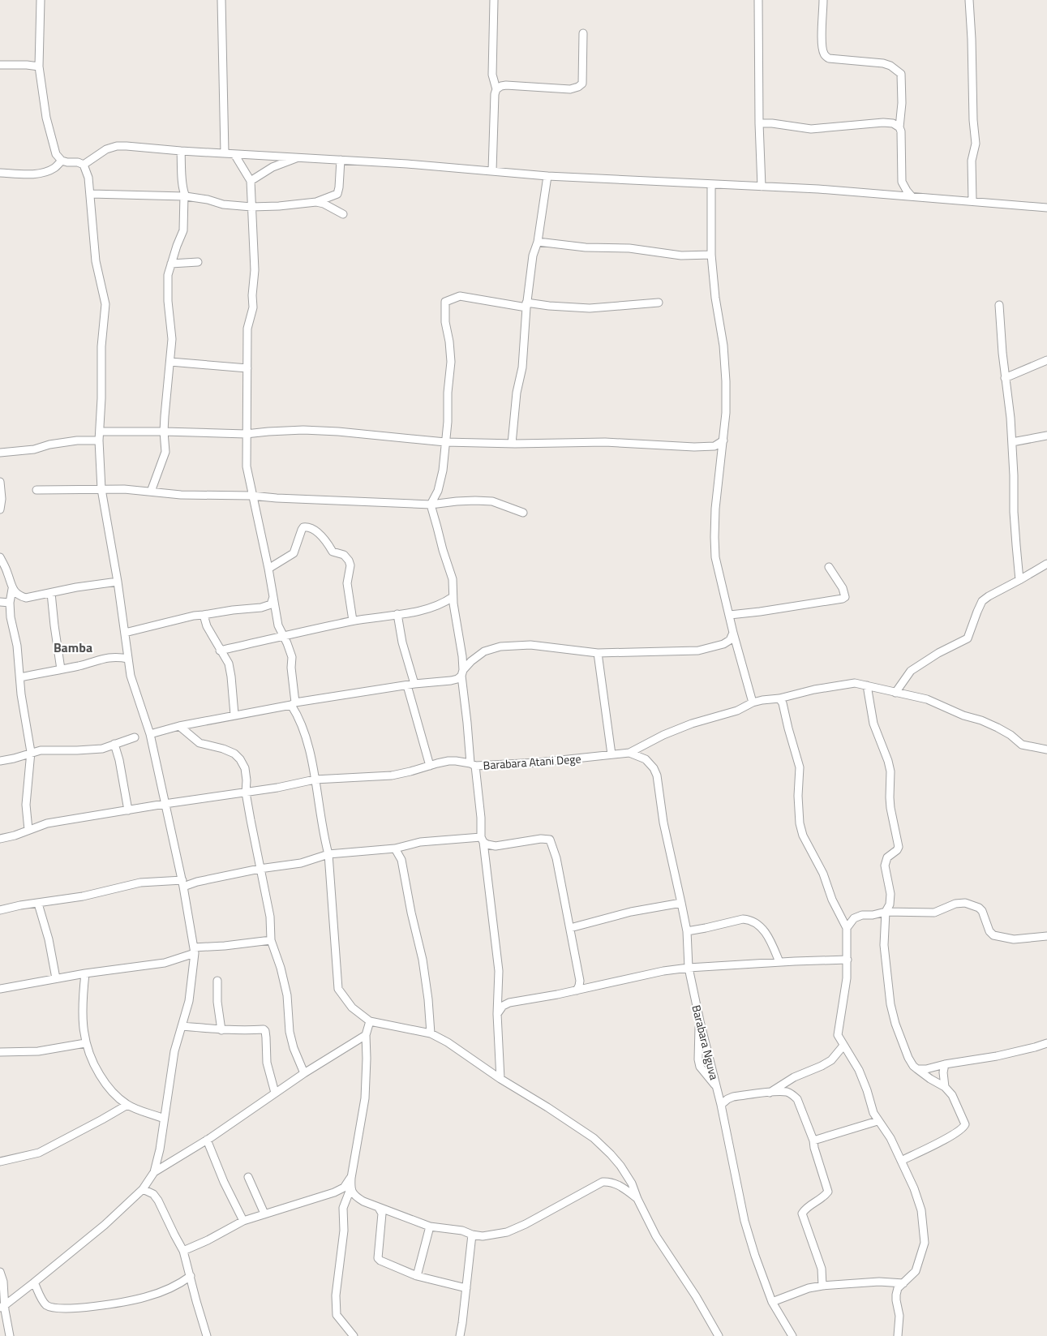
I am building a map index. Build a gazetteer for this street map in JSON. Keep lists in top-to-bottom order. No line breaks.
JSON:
{"streets":{"street":["Barabara Atani Dege","Barabara Nguva"]},"crossings":[["Barabara Atani Dege","Barabara Nguva"]],"districts":["Bamba"]}
